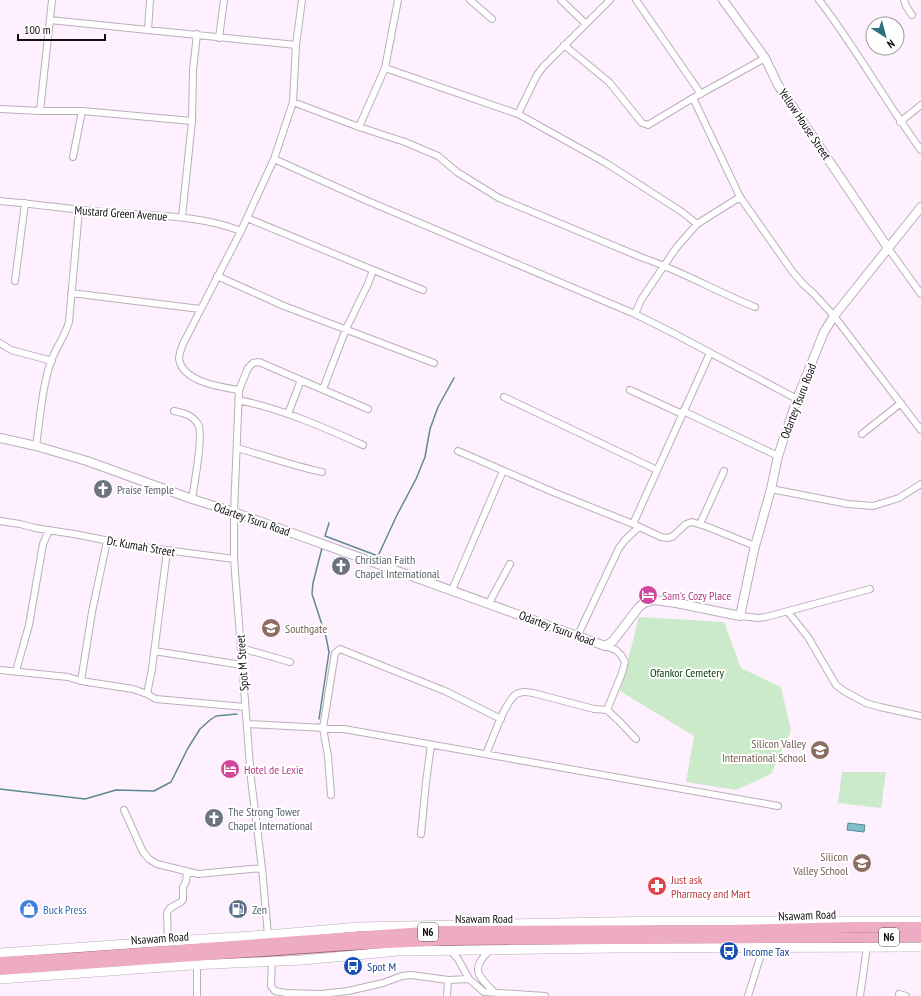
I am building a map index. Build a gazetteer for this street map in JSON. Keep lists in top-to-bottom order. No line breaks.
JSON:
{"streets":{"highway":["Nsawam Road","N6"],"street":["Yellow House Street","Mustard Green Avenue","Odartey Tsuru Road","Dr. Kumah Street","Spot M Street"]},"crossings":[["Yellow House Street","Odartey Tsuru Road"],["Odartey Tsuru Road","Spot M Street"],["Dr. Kumah Street","Spot M Street"]],"parks":["Ofankor Cemetery"],"places":{"church":["Praise Temple","Christian Faith Chapel International","The Strong Tower Chapel International"],"hotel":["Sam's Cozy Place","Hotel de Lexie"],"school or university":["Southgate","Silicon Valley International School","Silicon Valley School"],"pharmacy":["Just ask Pharmacy and Mart"],"shop":["Buck Press"],"fuel station":["Zen"],"bus stop":["Income Tax","Spot M"]},"scale_bar":"100 m","north":"bottom right"}
